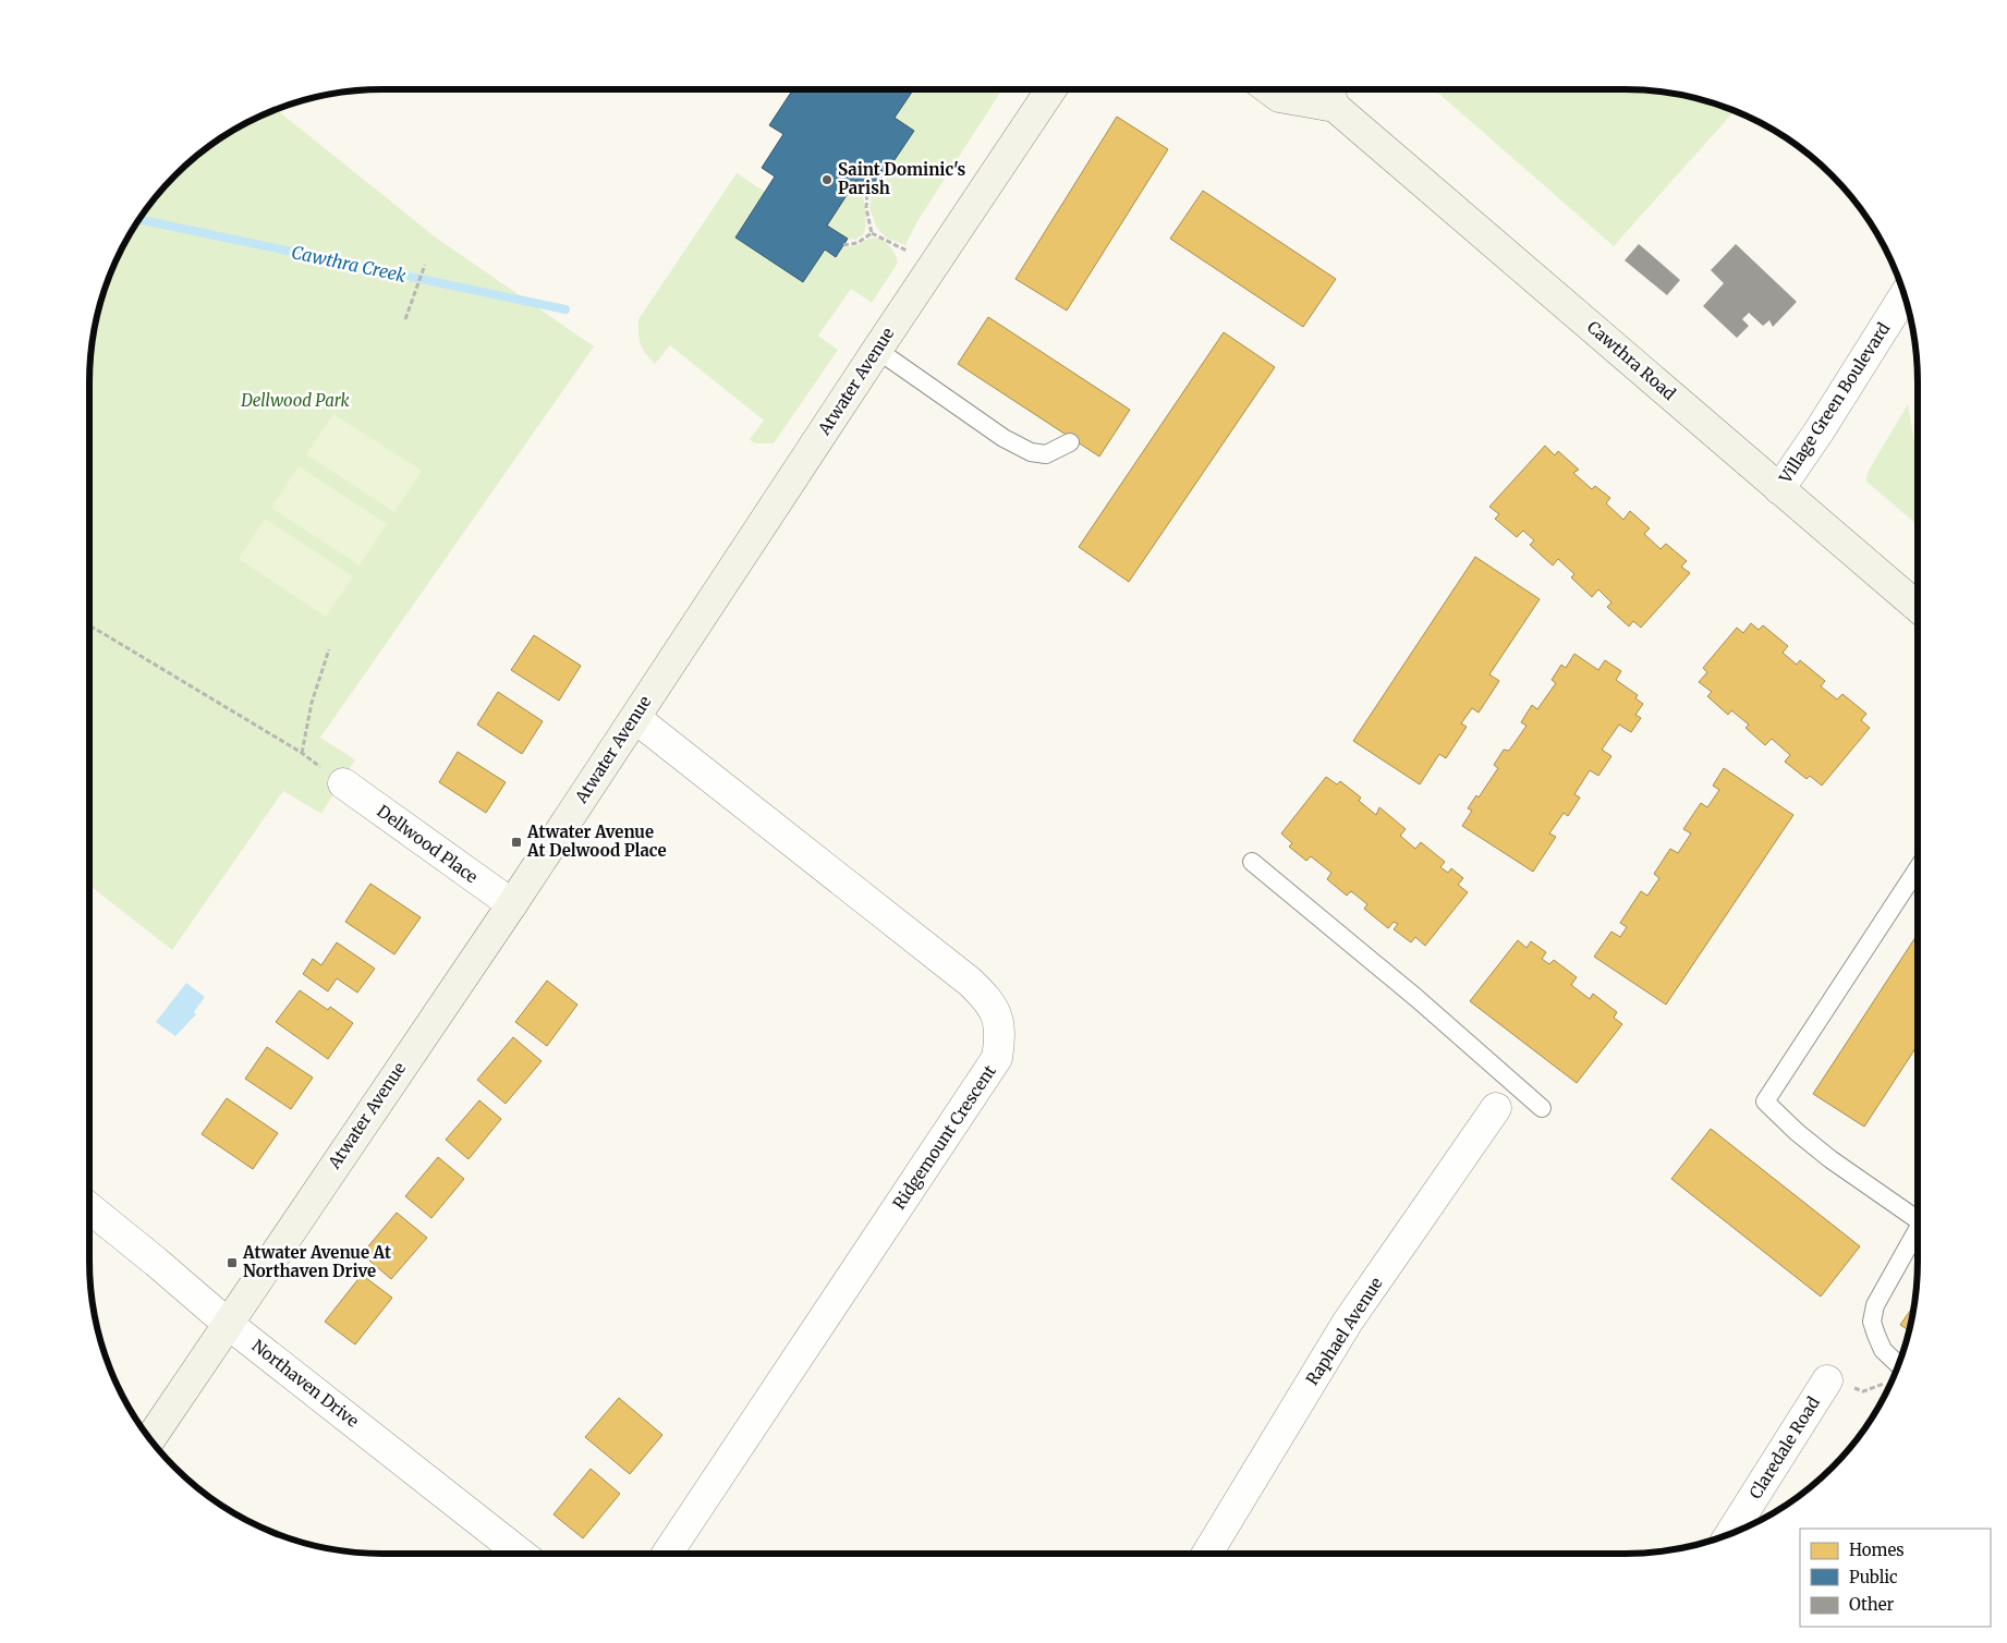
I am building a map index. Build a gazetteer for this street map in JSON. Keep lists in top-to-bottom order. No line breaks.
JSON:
{"streets":{"street":["Cawthra Road","Atwater Avenue","Village Green Boulevard","Dellwood Place","Ridgemount Crescent","Raphael Avenue","Northaven Drive","Claredale Road"]},"crossings":[["Cawthra Road","Village Green Boulevard"],["Atwater Avenue","Dellwood Place"],["Atwater Avenue","Ridgemount Crescent"],["Atwater Avenue","Northaven Drive"]],"water":["Cawthra Creek"],"parks":["Dellwood Park"],"places":{"other":["Saint Dominic's Parish"],"transit":["Atwater Avenue At Delwood Place","Atwater Avenue At Northaven Drive"]},"legend":["Homes","Public","Other"]}
